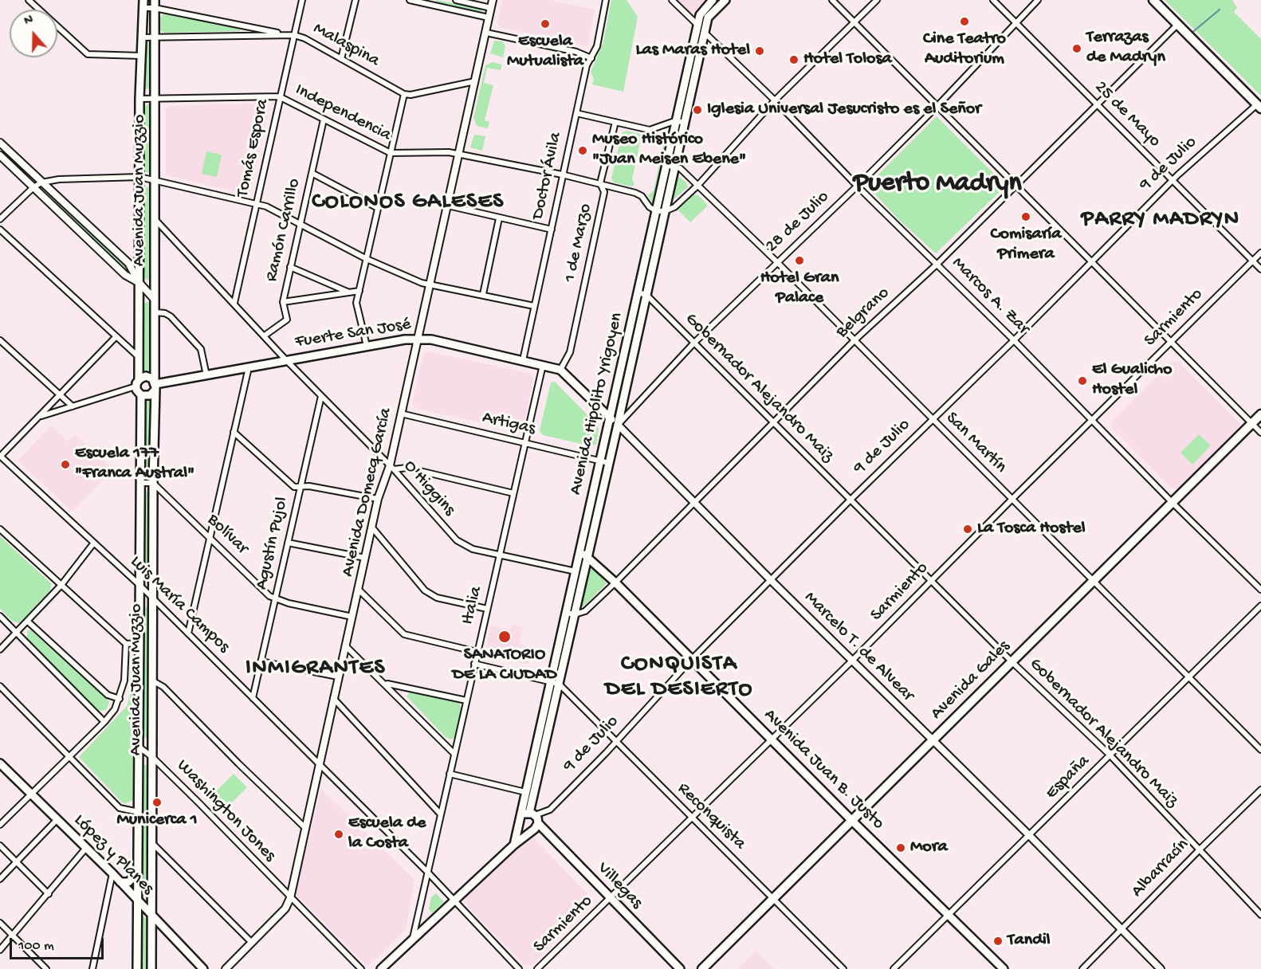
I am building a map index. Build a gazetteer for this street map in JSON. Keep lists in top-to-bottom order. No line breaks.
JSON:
{"streets":{"main road":["Avenida Juan Muzzio","Fuerte San José","Avenida Hipólito Yrigoyen","Avenida Gales","Avenida Juan B. Justo","López y Planes","Villegas"],"street":["Malaspina","Independencia","25 de Mayo","Tomás Espora","9 de Julio","Doctor Ávila","28 de Julio","Ramón Carrillo","1 de Marzo","Marcos A. Zar","Belgrano","Sarmiento","Gobernador Alejandro Maiz","Artigas","San Martín","O'Higgins","Avenida Domecq García","Bolívar","Agustín Pujol","Luis María Campos","Italia","Marcelo T. de Alvear","España","Washington Jones","Reconquista","Albarracín"]},"crossings":[["Malaspina","Tomás Espora"],["Malaspina","Avenida Juan Muzzio"],["Independencia","Tomás Espora"],["Independencia","Doctor Ávila"],["Independencia","Avenida Juan Muzzio"],["Independencia","Ramón Carrillo"],["Independencia","1 de Marzo"],["Independencia","Avenida Hipólito Yrigoyen"],["Independencia","Avenida Domecq García"],["25 de Mayo","9 de Julio"],["25 de Mayo","28 de Julio"],["25 de Mayo","Belgrano"],["25 de Mayo","Sarmiento"],["Tomás Espora","O'Higgins"],["9 de Julio","Marcos A. Zar"],["9 de Julio","Gobernador Alejandro Maiz"],["9 de Julio","Avenida Hipólito Yrigoyen"],["9 de Julio","San Martín"],["9 de Julio","Marcelo T. de Alvear"],["9 de Julio","Avenida Juan B. Justo"],["9 de Julio","Reconquista"],["9 de Julio","Villegas"],["Doctor Ávila","Fuerte San José"],["Avenida Juan Muzzio","Fuerte San José"],["Avenida Juan Muzzio","O'Higgins"],["Avenida Juan Muzzio","Bolívar"],["Avenida Juan Muzzio","Luis María Campos"],["Avenida Juan Muzzio","Washington Jones"],["Avenida Juan Muzzio","López y Planes"],["28 de Julio","Marcos A. Zar"],["28 de Julio","Fuerte San José"],["28 de Julio","Gobernador Alejandro Maiz"],["28 de Julio","Avenida Hipólito Yrigoyen"],["28 de Julio","San Martín"],["28 de Julio","Marcelo T. de Alvear"],["Ramón Carrillo","O'Higgins"],["1 de Marzo","Fuerte San José"],["Marcos A. Zar","Belgrano"],["Marcos A. Zar","Sarmiento"],["Marcos A. Zar","Avenida Hipólito Yrigoyen"],["Marcos A. Zar","Avenida Gales"],["Belgrano","Gobernador Alejandro Maiz"],["Belgrano","Avenida Hipólito Yrigoyen"],["Belgrano","San Martín"],["Belgrano","Marcelo T. de Alvear"],["Belgrano","Avenida Juan B. Justo"],["Sarmiento","Gobernador Alejandro Maiz"],["Sarmiento","San Martín"],["Sarmiento","Marcelo T. de Alvear"],["Sarmiento","Avenida Juan B. Justo"],["Sarmiento","Reconquista"],["Sarmiento","Villegas"],["Fuerte San José","Avenida Hipólito Yrigoyen"],["Fuerte San José","O'Higgins"],["Fuerte San José","Avenida Domecq García"],["Fuerte San José","Italia"],["Fuerte San José","Marcelo T. de Alvear"],["Gobernador Alejandro Maiz","Avenida Hipólito Yrigoyen"],["Gobernador Alejandro Maiz","Avenida Gales"],["Gobernador Alejandro Maiz","España"],["Gobernador Alejandro Maiz","Albarracín"],["Avenida Hipólito Yrigoyen","Artigas"],["Avenida Hipólito Yrigoyen","San Martín"],["Avenida Hipólito Yrigoyen","O'Higgins"],["Avenida Hipólito Yrigoyen","Marcelo T. de Alvear"],["Avenida Hipólito Yrigoyen","Avenida Juan B. Justo"],["Avenida Hipólito Yrigoyen","Reconquista"],["Avenida Hipólito Yrigoyen","Villegas"],["Artigas","Avenida Domecq García"],["Artigas","Italia"],["San Martín","Avenida Gales"],["San Martín","España"],["O'Higgins","Avenida Domecq García"],["O'Higgins","Agustín Pujol"],["O'Higgins","Italia"],["Avenida Domecq García","Bolívar"],["Avenida Domecq García","Luis María Campos"],["Avenida Domecq García","Washington Jones"],["Bolívar","Agustín Pujol"],["Agustín Pujol","Luis María Campos"],["Luis María Campos","Italia"],["Marcelo T. de Alvear","Avenida Gales"],["Marcelo T. de Alvear","España"],["Marcelo T. de Alvear","Albarracín"],["Avenida Gales","Avenida Juan B. Justo"],["Avenida Gales","Reconquista"],["Avenida Juan B. Justo","España"]],"districts":["Puerto Madryn","COLONOS GALESES","PARRY MADRYN","CONQUISTA DEL DESIERTO","INMIGRANTES"],"places":["Cine Teatro Auditorium","Escuela Mutualista","Terrazas de Madryn","Las Maras Hotel","Hotel Tolosa","Iglesia Universal Jesucristo es el Señor","Museo Histórico \"Juan Meisen Ebene\"","Comisaría Primera","Hotel Gran Palace","El Gualicho Hostel","Escuela 177 \"Franca Austral\"","La Tosca Hostel","SANATORIO DE LA CIUDAD","Municerca 1","Escuela de la Costa","Mora","Tandil"],"scale_bar":"100 m","north":"top"}
